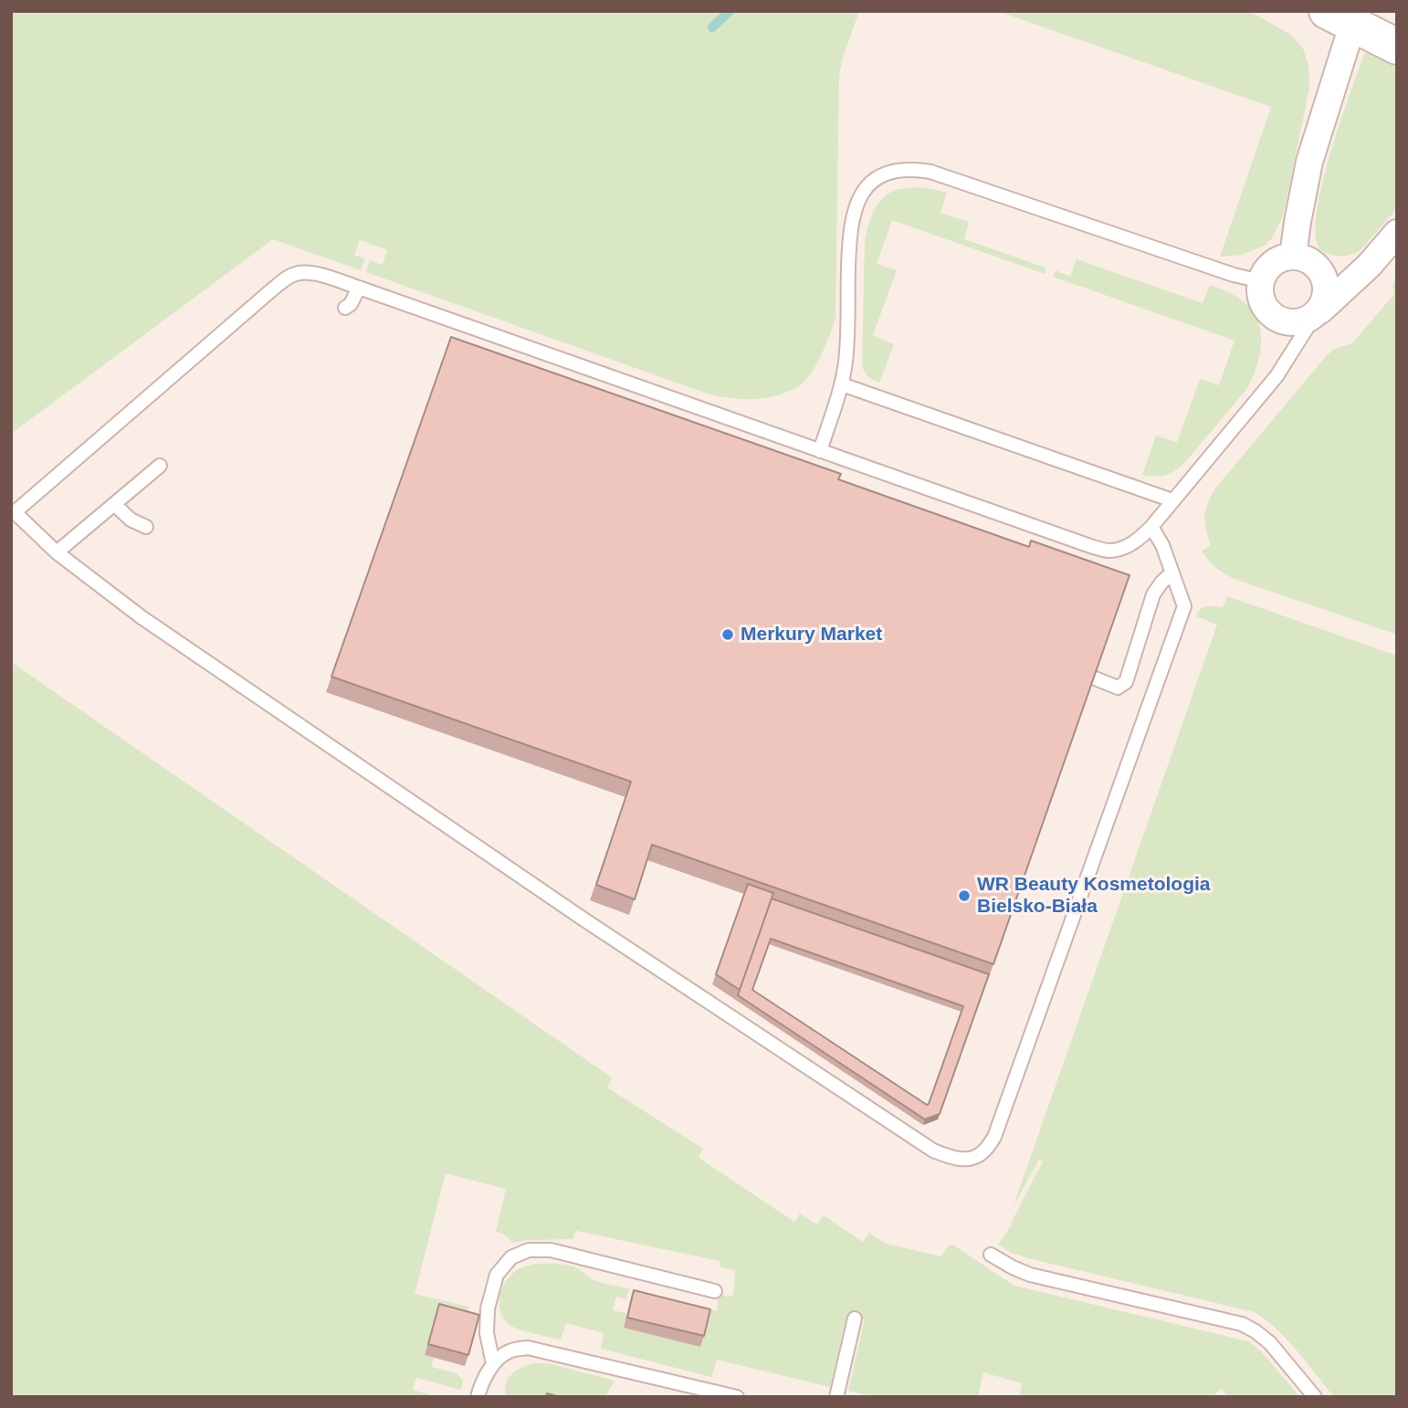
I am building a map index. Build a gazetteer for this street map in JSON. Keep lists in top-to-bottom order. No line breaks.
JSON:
{"places":["Merkury Market","WR Beauty Kosmetologia Bielsko-Biała"]}
